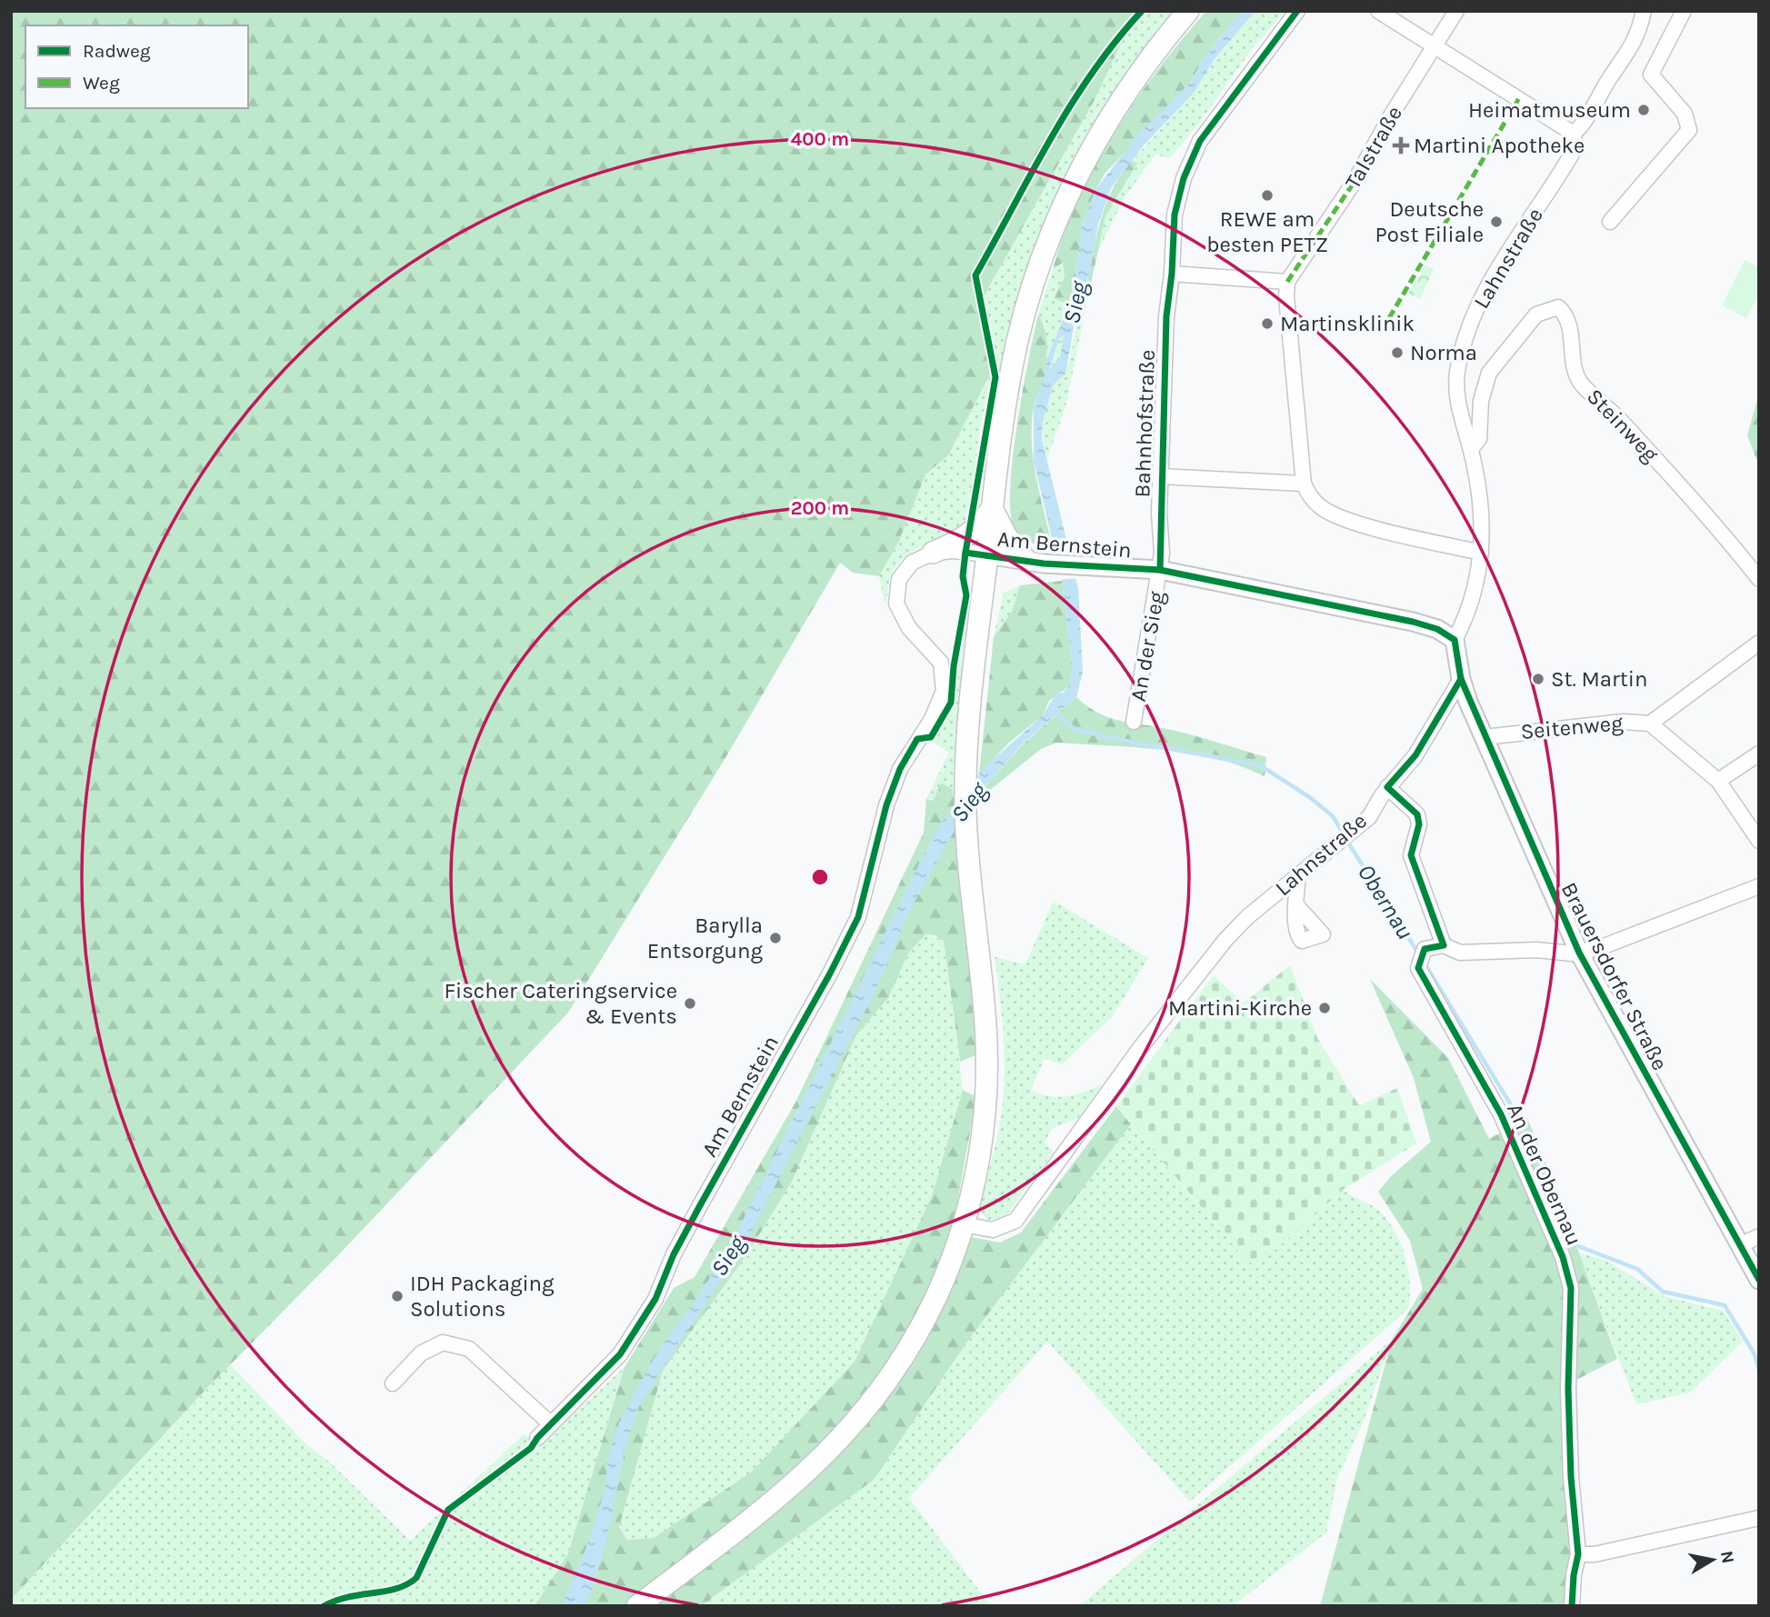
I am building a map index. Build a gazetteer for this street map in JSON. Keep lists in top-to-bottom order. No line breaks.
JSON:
{"streets":{"street":["Talstraße","Lahnstraße","Bahnhofstraße","Steinweg","Am Bernstein","An der Sieg","Seitenweg","Brauersdorfer Straße","An der Obernau"]},"crossings":[["Lahnstraße","Steinweg"],["Lahnstraße","Brauersdorfer Straße"],["Bahnhofstraße","Am Bernstein"],["Bahnhofstraße","An der Sieg"],["Am Bernstein","An der Sieg"],["Seitenweg","Brauersdorfer Straße"],["Brauersdorfer Straße","An der Obernau"]],"water":["Sieg","Obernau"],"places":{"other":["Heimatmuseum","REWE am besten PETZ","Deutsche Post Filiale","Martinsklinik","Norma","St. Martin","Barylla Entsorgung","Fischer Cateringservice & Events","Martini-Kirche","IDH Packaging Solutions"],"health":["Martini Apotheke"]},"legend":["Radweg","Weg"],"north":"right","rings":["400 m","200 m"]}
